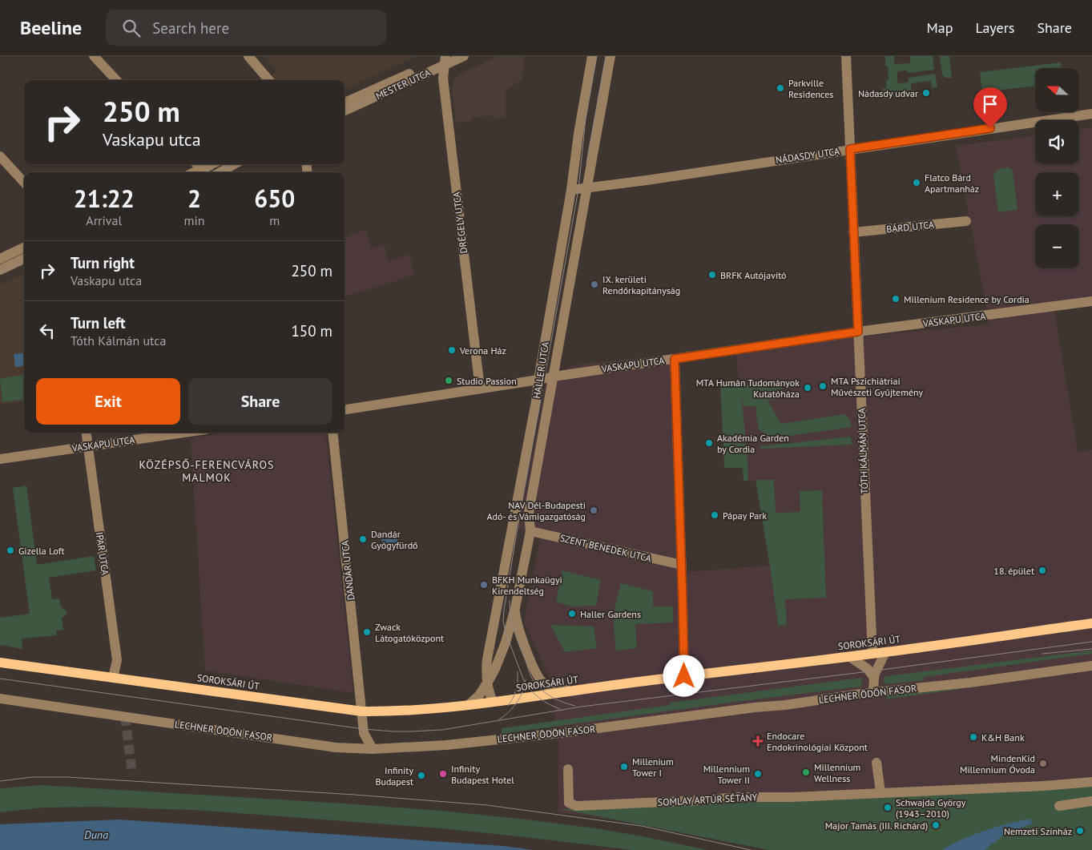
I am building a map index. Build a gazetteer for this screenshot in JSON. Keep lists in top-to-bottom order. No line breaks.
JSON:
{"streets":{"main road":["SOROKSÁRI ÚT"],"street":["MESTER UTCA","NÁDASDY UTCA","DRÉGELY UTCA","BÁRD UTCA","VASKAPU UTCA","HALLER UTCA","TÓTH KÁLMÁN UTCA","SZENT BENEDEK UTCA","IPAR UTCA","DANDÁR UTCA","LECHNER ÖDÖN FASOR","SOMLAY ARTÚR SÉTÁNY"]},"crossings":[["MESTER UTCA","DRÉGELY UTCA"],["NÁDASDY UTCA","HALLER UTCA"],["NÁDASDY UTCA","TÓTH KÁLMÁN UTCA"],["DRÉGELY UTCA","VASKAPU UTCA"],["BÁRD UTCA","TÓTH KÁLMÁN UTCA"],["VASKAPU UTCA","HALLER UTCA"],["VASKAPU UTCA","TÓTH KÁLMÁN UTCA"],["VASKAPU UTCA","IPAR UTCA"],["HALLER UTCA","SZENT BENEDEK UTCA"],["HALLER UTCA","SOROKSÁRI ÚT"],["TÓTH KÁLMÁN UTCA","SOROKSÁRI ÚT"],["IPAR UTCA","SOROKSÁRI ÚT"],["DANDÁR UTCA","SOROKSÁRI ÚT"],["DANDÁR UTCA","LECHNER ÖDÖN FASOR"]],"districts":["KÖZÉPSŐ-FERENCVÁROS MALMOK"],"water":["Duna"],"places":{"other":["Parkville Residences","Nádasdy udvar","Flatco Bárd Apartmanház","BRFK Autójavító","IX. kerületi Rendőrkapitányság","Millenium Residence by Cordia","Verona Ház","Studio Passion","MTA Pszichiátriai Művészeti Gyűjtemény","MTA Humán Tudományok Kutatóháza","Akadémia Garden by Cordia","NAV Dél-Budapesti Adó- és Vámigazgatóság","Pápay Park","Dandár Gyógyfürdő","Gizella Loft","18. épület","BFKH Munkaügyi Kirendeltség","Haller Gardens","Zwack Látogatóközpont","K&H Bank","MindenKid Millennium Óvoda","Millenium Tower I","Millennium Wellness","Infinity Budapest Hotel","Millennium Tower II","Infinity Budapest","Schwajda György (1943–2010)","Major Tamás (III. Richárd)","Nemzeti Színház"],"health":["Endocare Endokrinológiai Központ"]},"north":"left","page":{"header":"Beeline","search":"Search here","nav":["Map","Layers","Share"],"map_buttons":["+","−"],"turn":["250 m","Vaskapu utca"],"eta":["21:22","Arrival","2","min","650","m"],"list":[{"name":"Turn right","note":"Vaskapu utca","value":"250 m"},{"name":"Turn left","note":"Tóth Kálmán utca","value":"150 m"}],"buttons":["Exit","Share"]}}
